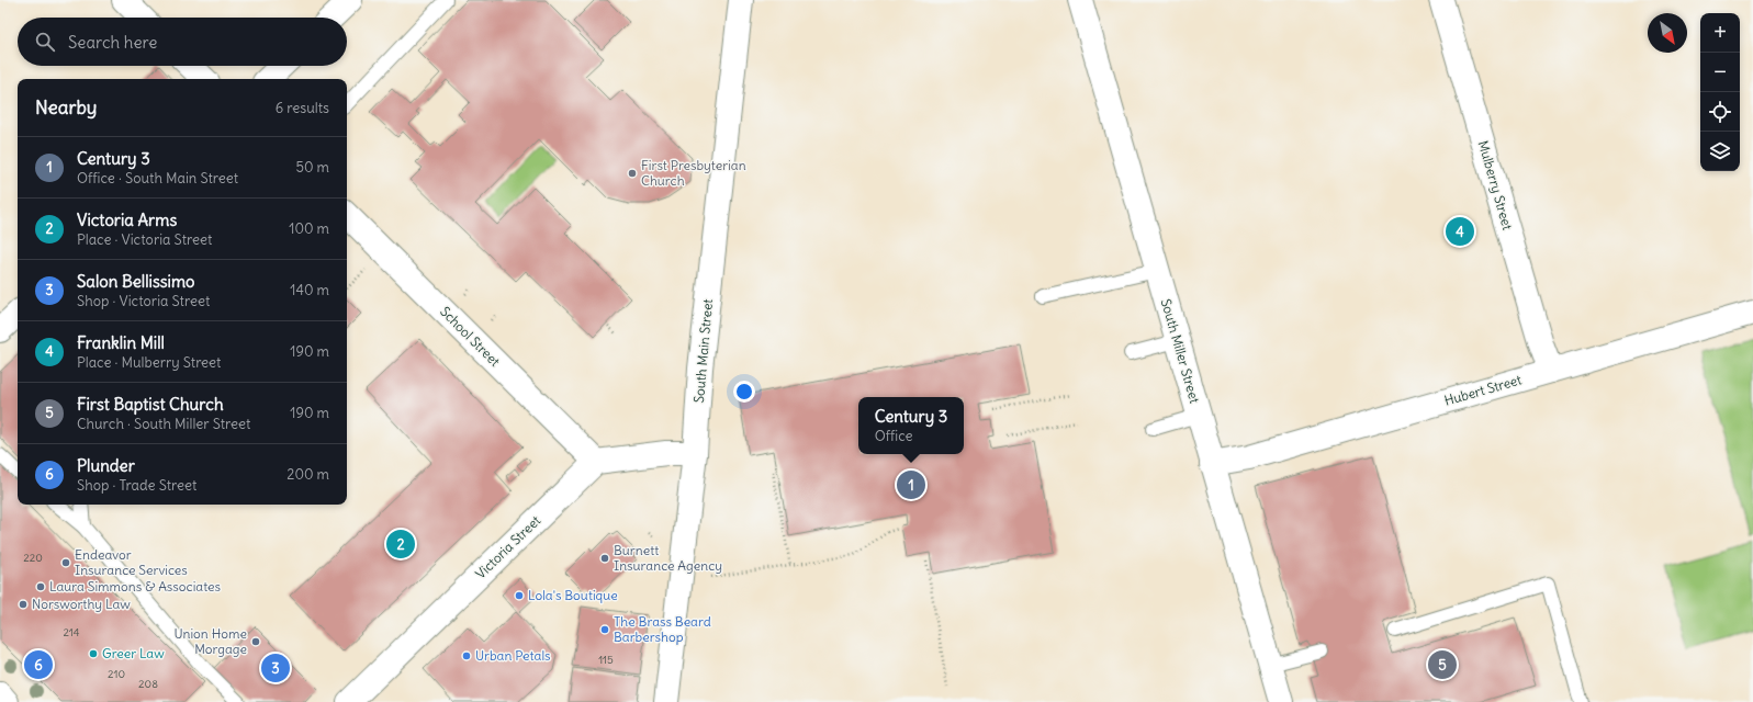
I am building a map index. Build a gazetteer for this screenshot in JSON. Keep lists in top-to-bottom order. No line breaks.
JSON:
{"streets":{"street":["Mulberry Street","School Street","South Main Street","South Miller Street","Hubert Street","Victoria Street"]},"crossings":[["Mulberry Street","Hubert Street"],["School Street","Victoria Street"],["South Miller Street","Hubert Street"]],"places":["First Presbyterian Church","Burnett Insurance Agency","Endeavor Insurance Services","Laura Simmons & Associates","Lola's Boutique","Norsworthy Law","The Brass Beard Barbershop","Union Home Morgage","Greer Law","Urban Petals"],"house_numbers":["220","214","115","210","208"],"north":"bottom right","page":{"map_buttons":["+","−"],"search":"Search here","heading":["Nearby","6 results"],"list":[{"mark":"1","name":"Century 3","note":"Office · South Main Street","value":"50 m"},{"mark":"2","name":"Victoria Arms","note":"Place · Victoria Street","value":"100 m"},{"mark":"3","name":"Salon Bellissimo","note":"Shop · Victoria Street","value":"140 m"},{"mark":"4","name":"Franklin Mill","note":"Place · Mulberry Street","value":"190 m"},{"mark":"5","name":"First Baptist Church","note":"Church · South Miller Street","value":"190 m"},{"mark":"6","name":"Plunder","note":"Shop · Trade Street","value":"200 m"}],"pins":["4","1","2","5","6","3"],"popup":["Century 3","Office"]}}
